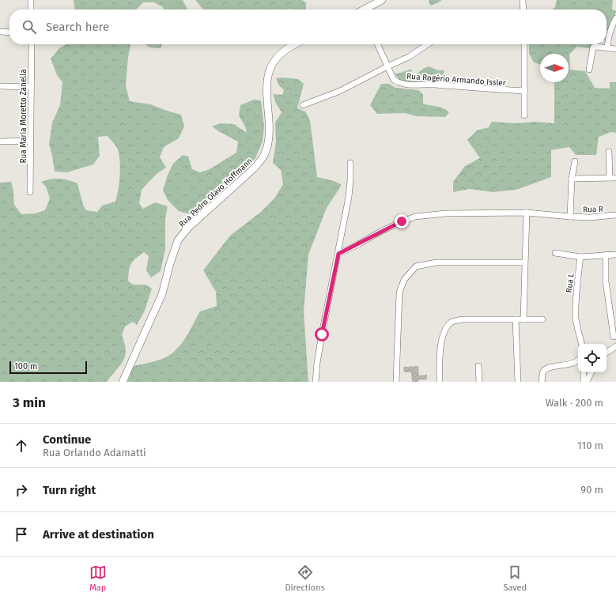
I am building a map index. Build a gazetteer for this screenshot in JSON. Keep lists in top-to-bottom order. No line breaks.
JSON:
{"streets":{"street":["Rua Rogério Armando Issler","Rua Maria Moretto Zanella","Rua Pedro Olavo Hoffmann","Rua R","Rua L"]},"scale_bar":"100 m","north":"right","page":{"search":"Search here","scale":"100 m","heading":["3 min","Walk · 200 m"],"list":[["Continue","Rua Orlando Adamatti","110 m"],["Turn right","90 m"],"Arrive at destination"],"nav":["Map","Directions","Saved"]}}
